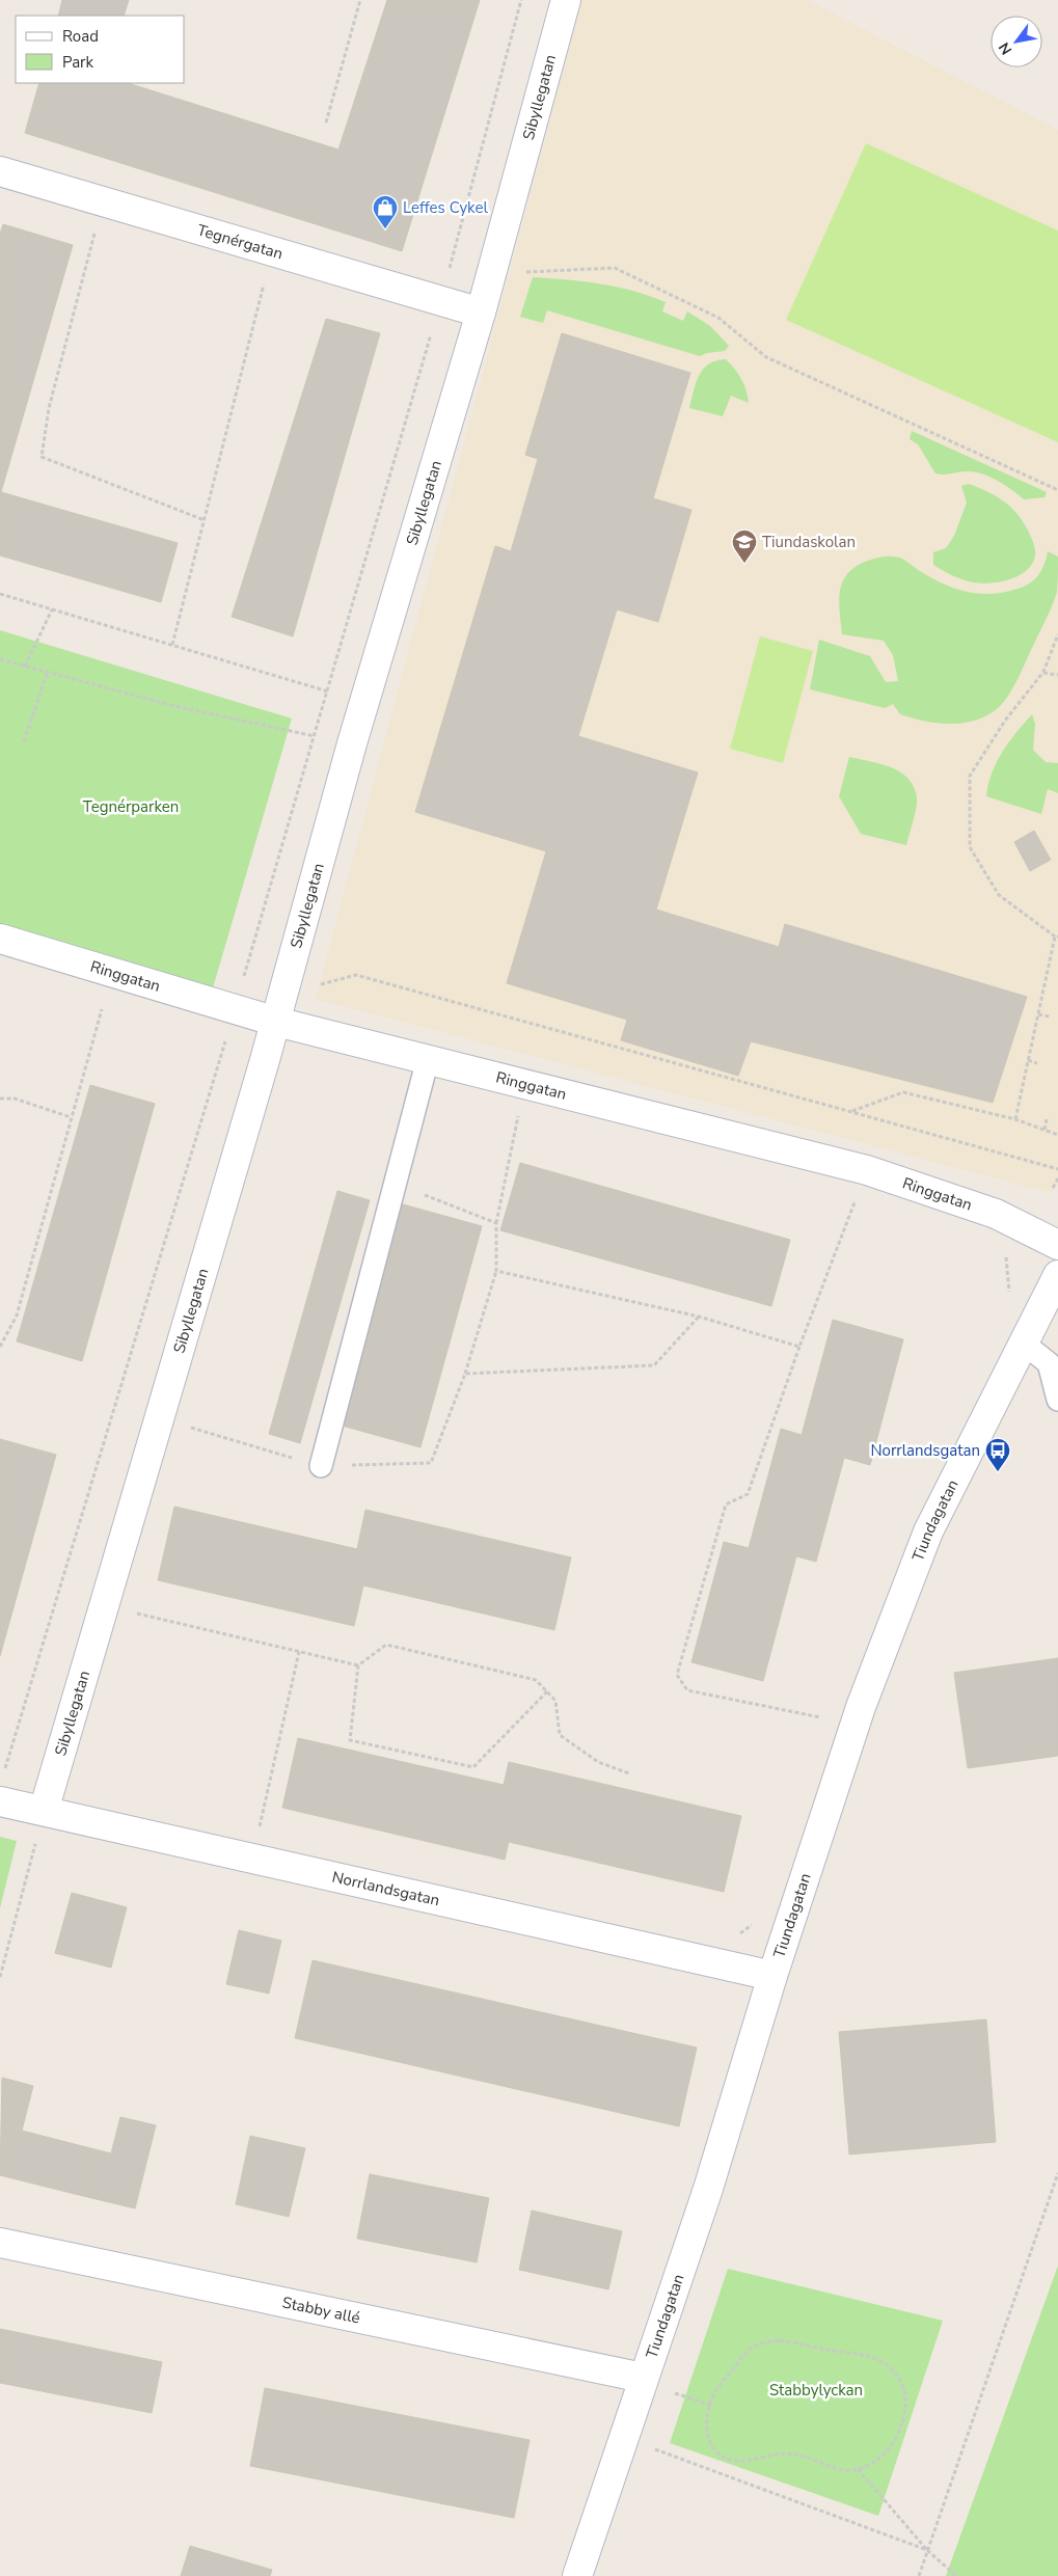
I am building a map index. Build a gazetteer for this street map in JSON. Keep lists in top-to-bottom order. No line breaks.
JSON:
{"streets":{"street":["Sibyllegatan","Tegnérgatan","Ringgatan","Tiundagatan","Norrlandsgatan","Stabby allé"]},"crossings":[["Sibyllegatan","Tegnérgatan"],["Sibyllegatan","Ringgatan"],["Sibyllegatan","Norrlandsgatan"],["Tiundagatan","Norrlandsgatan"],["Tiundagatan","Stabby allé"]],"parks":["Tegnérparken","Stabbylyckan"],"places":{"shop":["Leffes Cykel"],"school or university":["Tiundaskolan"],"bus stop":["Norrlandsgatan"]},"legend":["Road","Park"],"north":"bottom left"}
